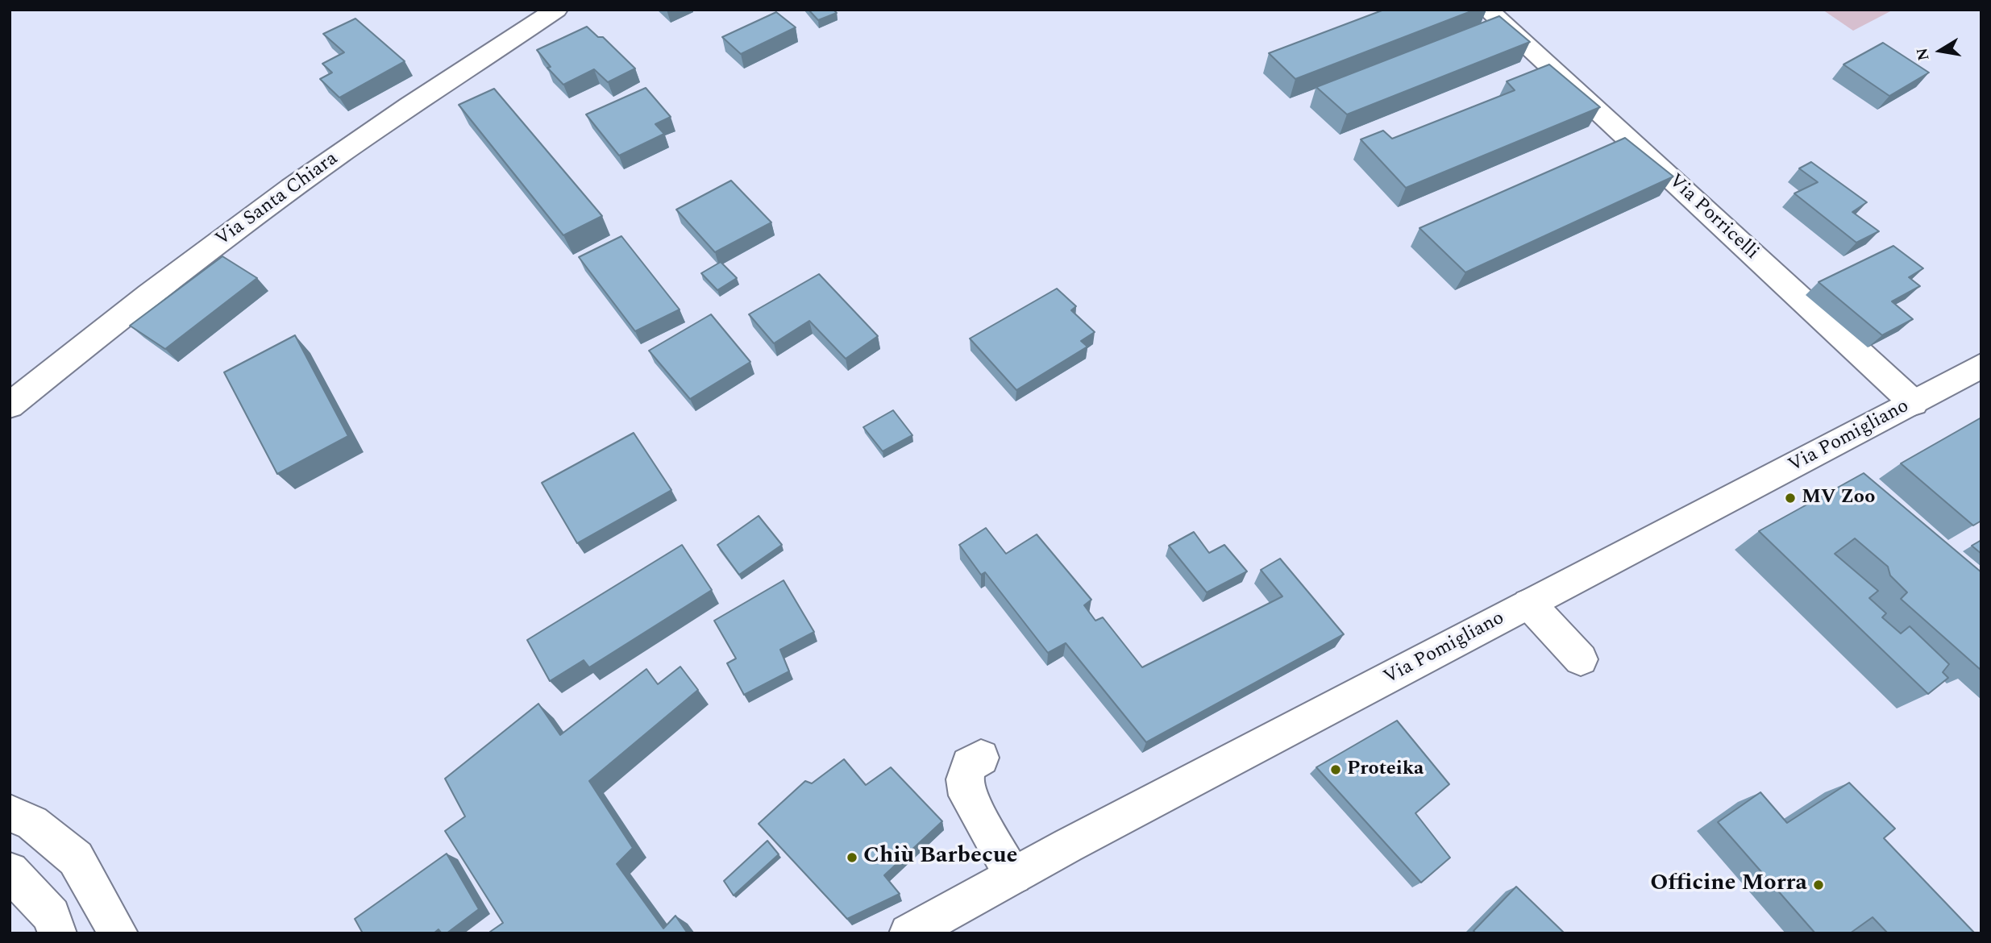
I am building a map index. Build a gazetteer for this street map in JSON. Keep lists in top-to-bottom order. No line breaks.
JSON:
{"streets":{"main road":["Via Santa Chiara","Via Porricelli","Via Pomigliano"]},"crossings":[["Via Porricelli","Via Pomigliano"]],"places":["MV Zoo","Proteika","Chiù Barbecue","Officine Morra"],"north":"left"}
